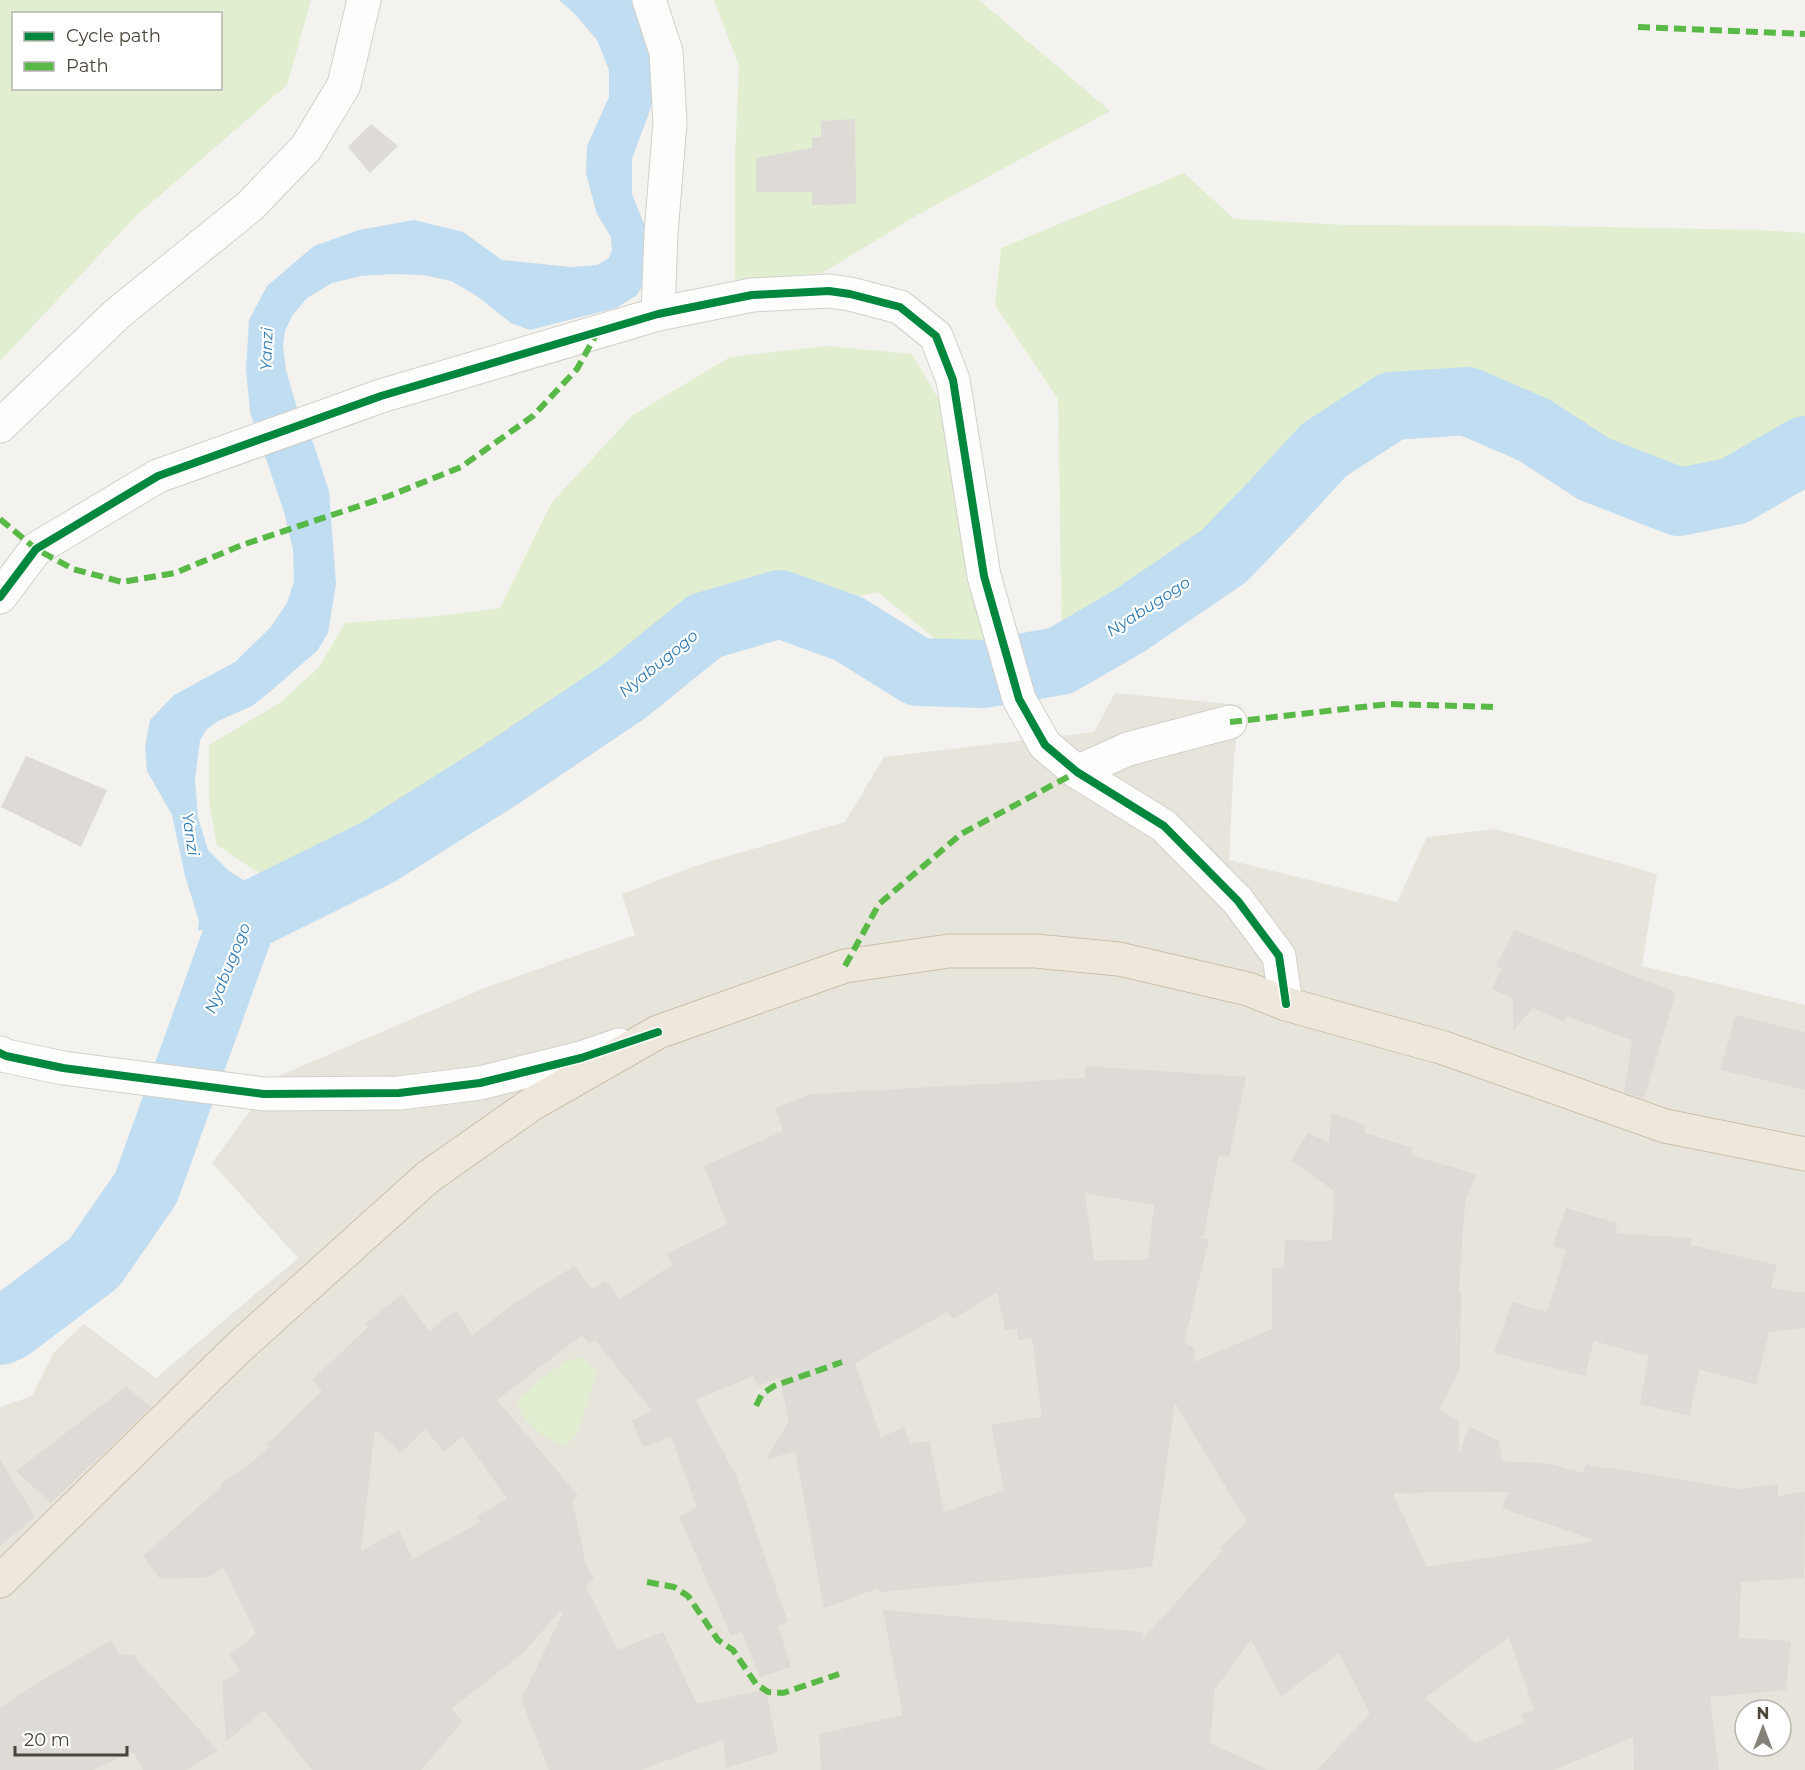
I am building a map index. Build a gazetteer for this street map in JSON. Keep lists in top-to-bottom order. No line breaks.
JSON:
{"water":["Yanzi","Nyabugogo"],"legend":["Cycle path","Path"],"scale_bar":"20 m","north":"top"}
